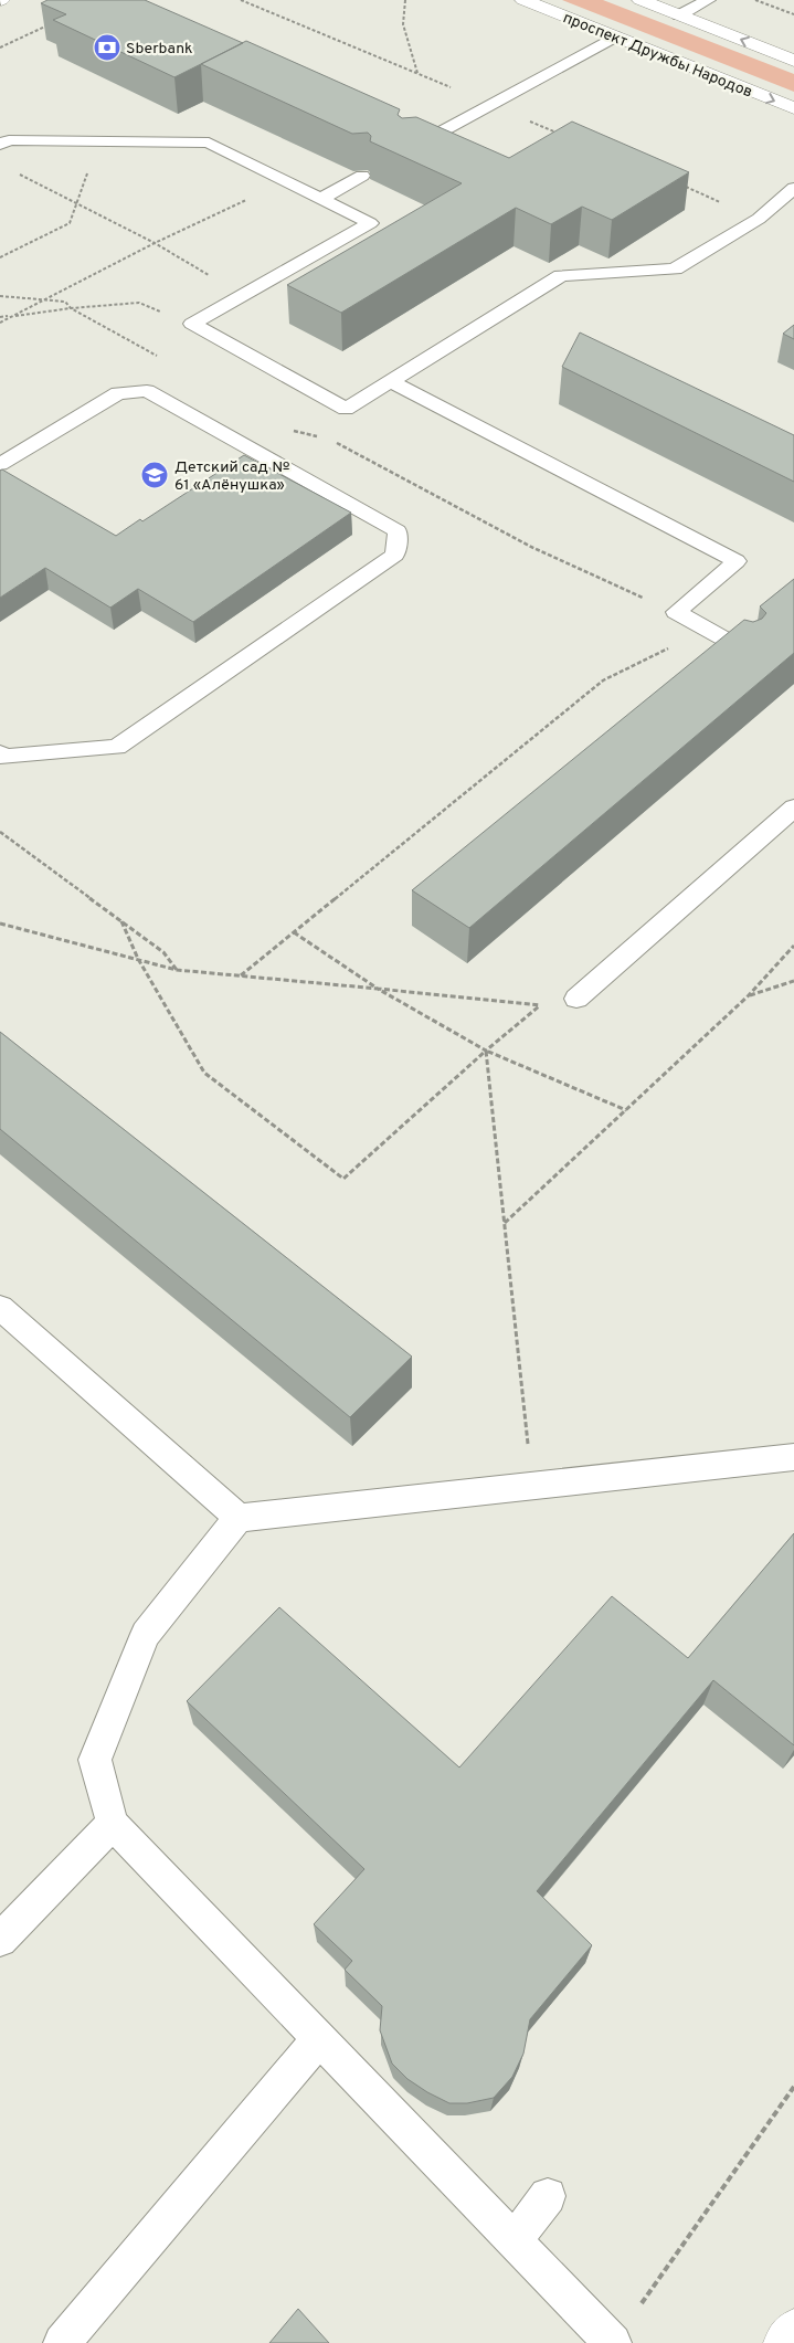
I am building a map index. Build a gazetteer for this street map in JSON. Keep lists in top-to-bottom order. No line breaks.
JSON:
{"streets":{"main road":["проспект Дружбы Народов"]},"places":{"bank":["Sberbank"],"school or university":["Детский сад № 61 «Алёнушка»"]}}
